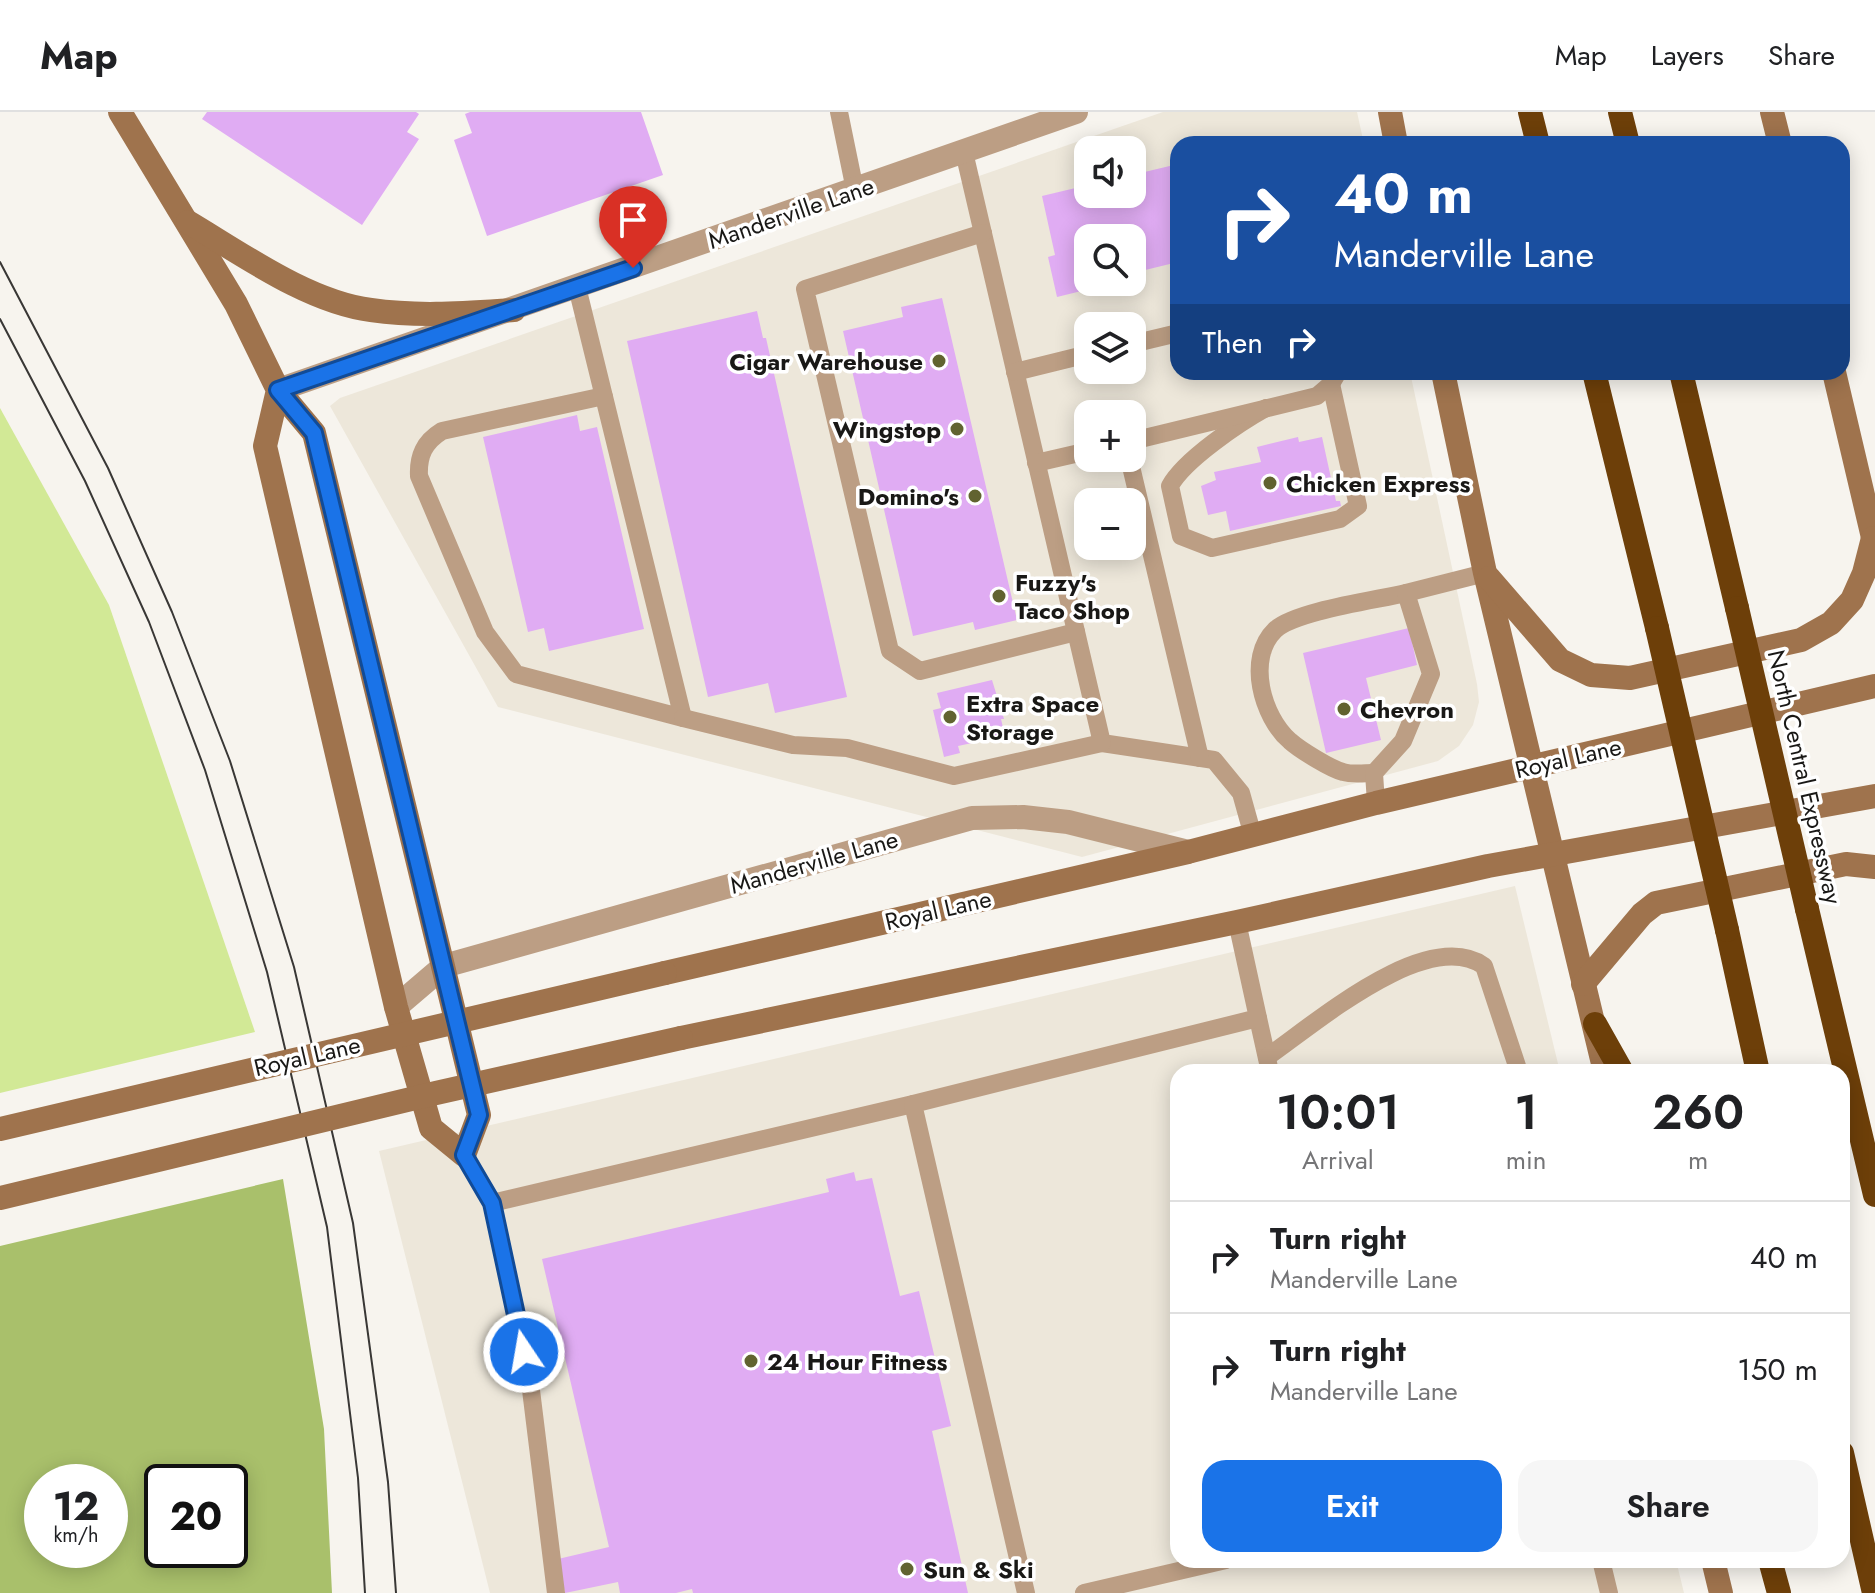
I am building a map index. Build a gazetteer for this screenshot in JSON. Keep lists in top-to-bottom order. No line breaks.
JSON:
{"streets":{"highway":["North Central Expressway"],"main road":["Royal Lane"],"street":["Manderville Lane"]},"crossings":[["Manderville Lane","Royal Lane"]],"places":["Cigar Warehouse","Wingstop","Chicken Express","Domino's","Fuzzy's Taco Shop","Chevron","Extra Space Storage","24 Hour Fitness","Sun & Ski"],"page":{"header":"Map","nav":["Map","Layers","Share"],"map_buttons":["+","−"],"turn":["40 m","Manderville Lane"],"then":"Then","eta":["10:01","Arrival","1","min","260","m"],"list":[{"name":"Turn right","note":"Manderville Lane","value":"40 m"},{"name":"Turn right","note":"Manderville Lane","value":"150 m"}],"buttons":["Exit","Share"],"speed":"12 km/h","limit":"20"}}
